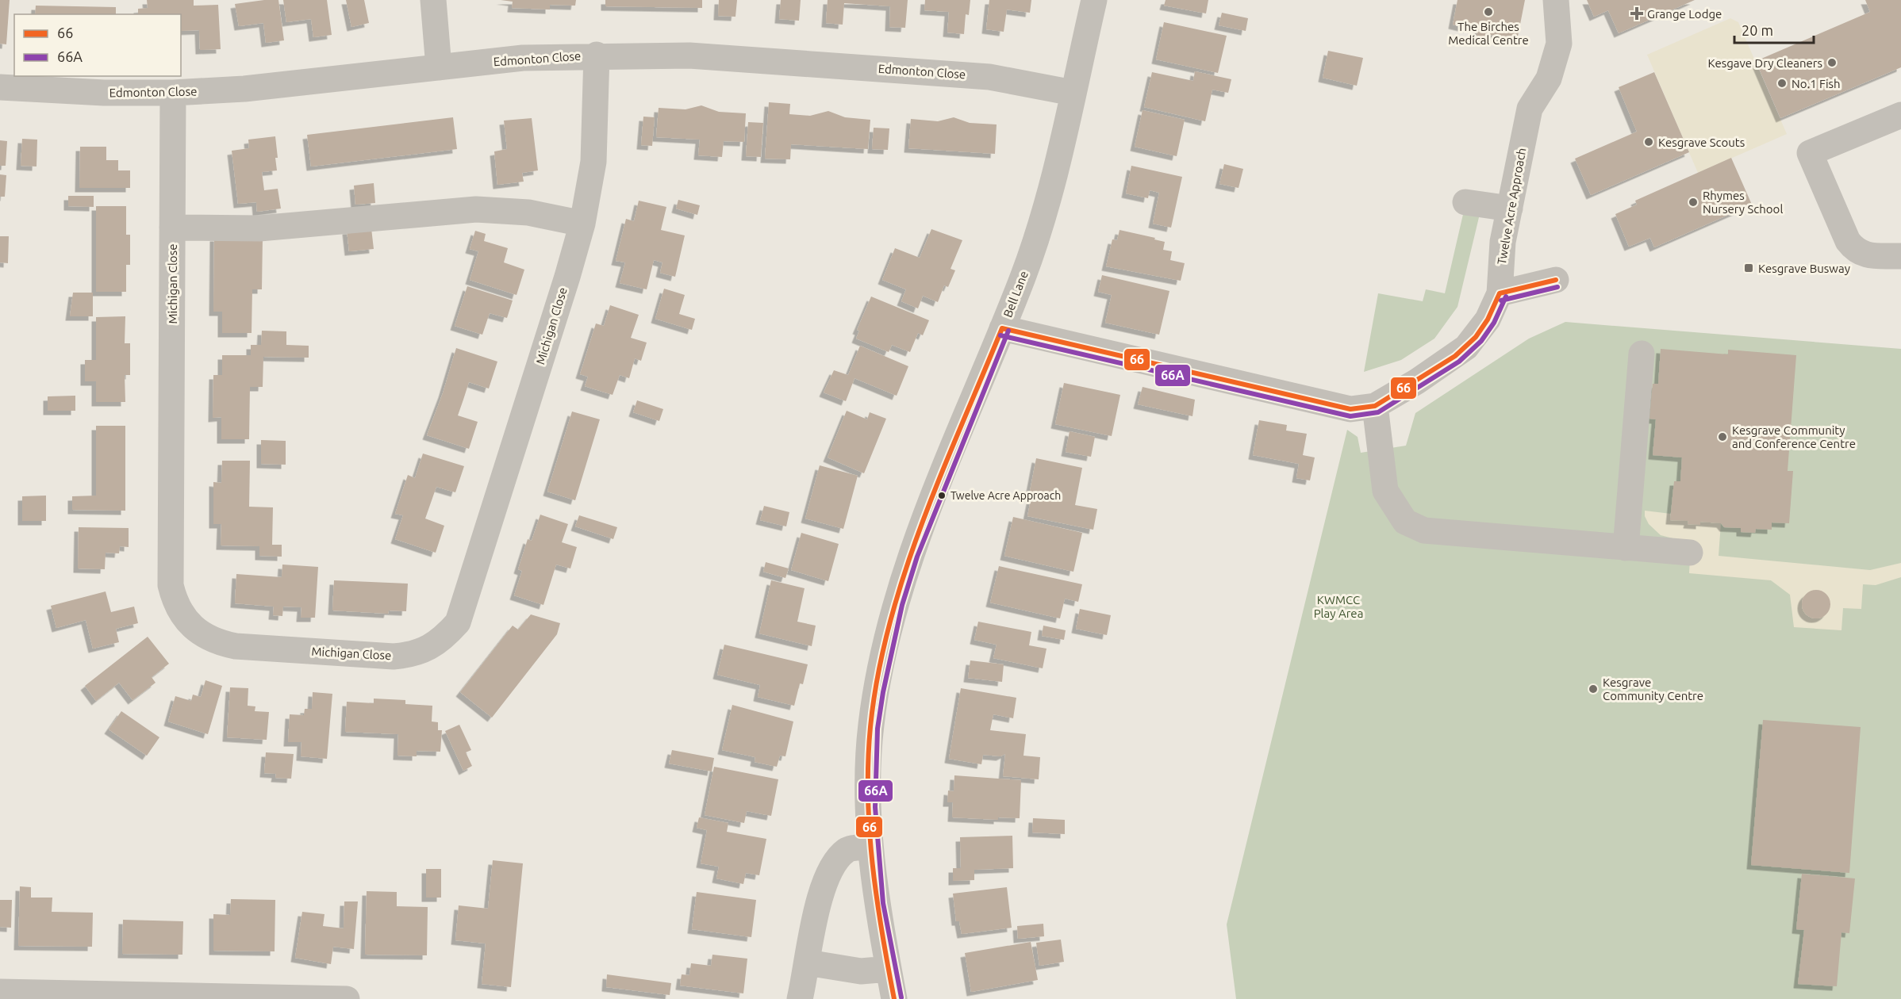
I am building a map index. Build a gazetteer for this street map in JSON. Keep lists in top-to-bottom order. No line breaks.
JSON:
{"streets":{"street":["Edmonton Close","Twelve Acre Approach","Michigan Close","Bell Lane"]},"crossings":[["Edmonton Close","Michigan Close"],["Edmonton Close","Bell Lane"],["Twelve Acre Approach","Bell Lane"]],"parks":["KWMCC Play Area"],"places":{"other":["The Birches Medical Centre","Kesgave Dry Cleaners","No.1 Fish","Kesgrave Scouts","Rhymes Nursery School","Kesgrave Community and Conference Centre","Twelve Acre Approach","Kesgrave Community Centre"],"health":["Grange Lodge"],"transit":["Kesgrave Busway"]},"lines":["transit line 66","transit line 66A"],"legend":["66","66A"],"scale_bar":"20 m"}
